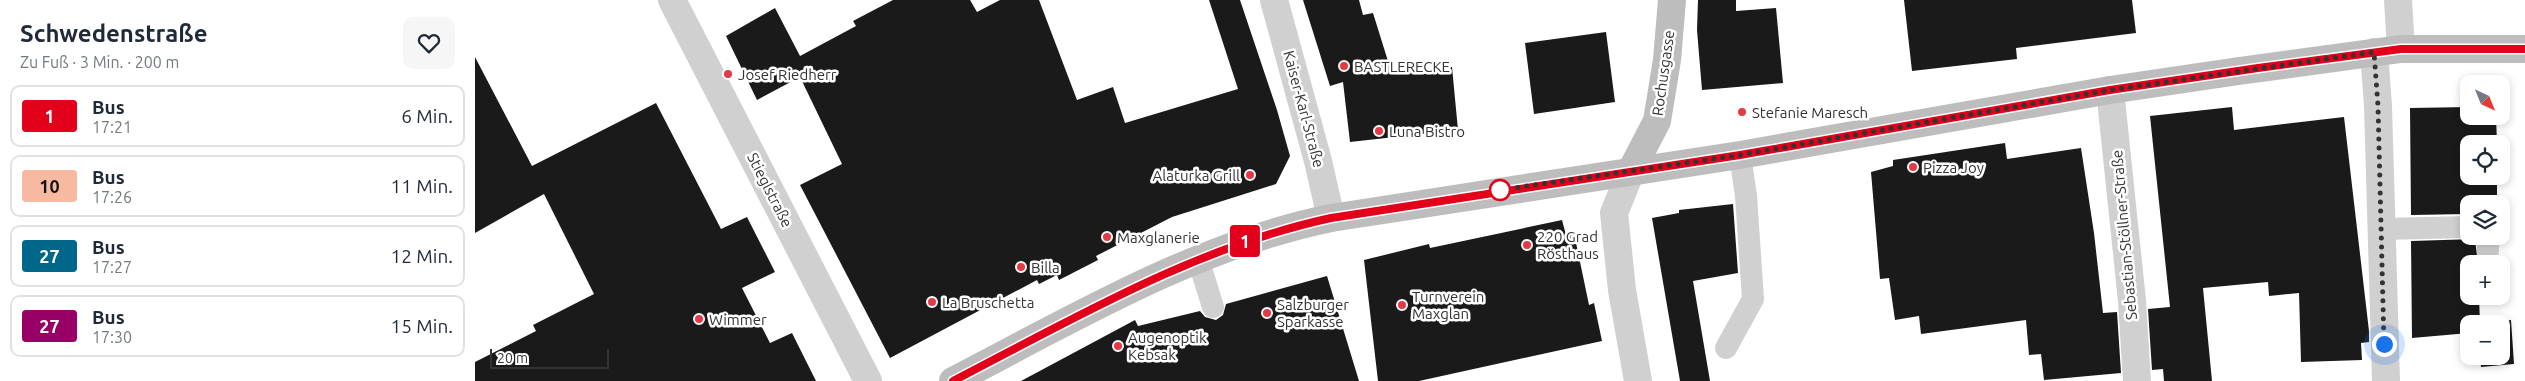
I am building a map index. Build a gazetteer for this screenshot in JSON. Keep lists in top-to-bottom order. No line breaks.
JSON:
{"streets":{"street":["Rochusgasse","Kaiser-Karl-Straße","Stieglstraße","Sebastian-Stöllner-Straße"]},"places":["BASTLERECKE","Josef Riedherr","Stefanie Maresch","Luna Bistro","Pizza Joy","Alaturka Grill","Maxglanerie","220 Grad Rösthaus","Billa","La Bruschetta","Turnverein Maxglan","Salzburger Sparkasse","Wimmer","Augenoptik Kebsak"],"lines":["bus line 1"],"scale_bar":"20 m","north":"bottom right","page":{"heading":["Schwedenstraße","Zu Fuß · 3 Min. · 200 m"],"on_map":"1","map_buttons":["+","−"],"list":[{"mark":"1","name":"Bus","note":"17:21","value":"6 Min."},{"mark":"10","name":"Bus","note":"17:26","value":"11 Min."},{"mark":"27","name":"Bus","note":"17:27","value":"12 Min."},{"mark":"27","name":"Bus","note":"17:30","value":"15 Min."}],"scale":"20 m"}}
